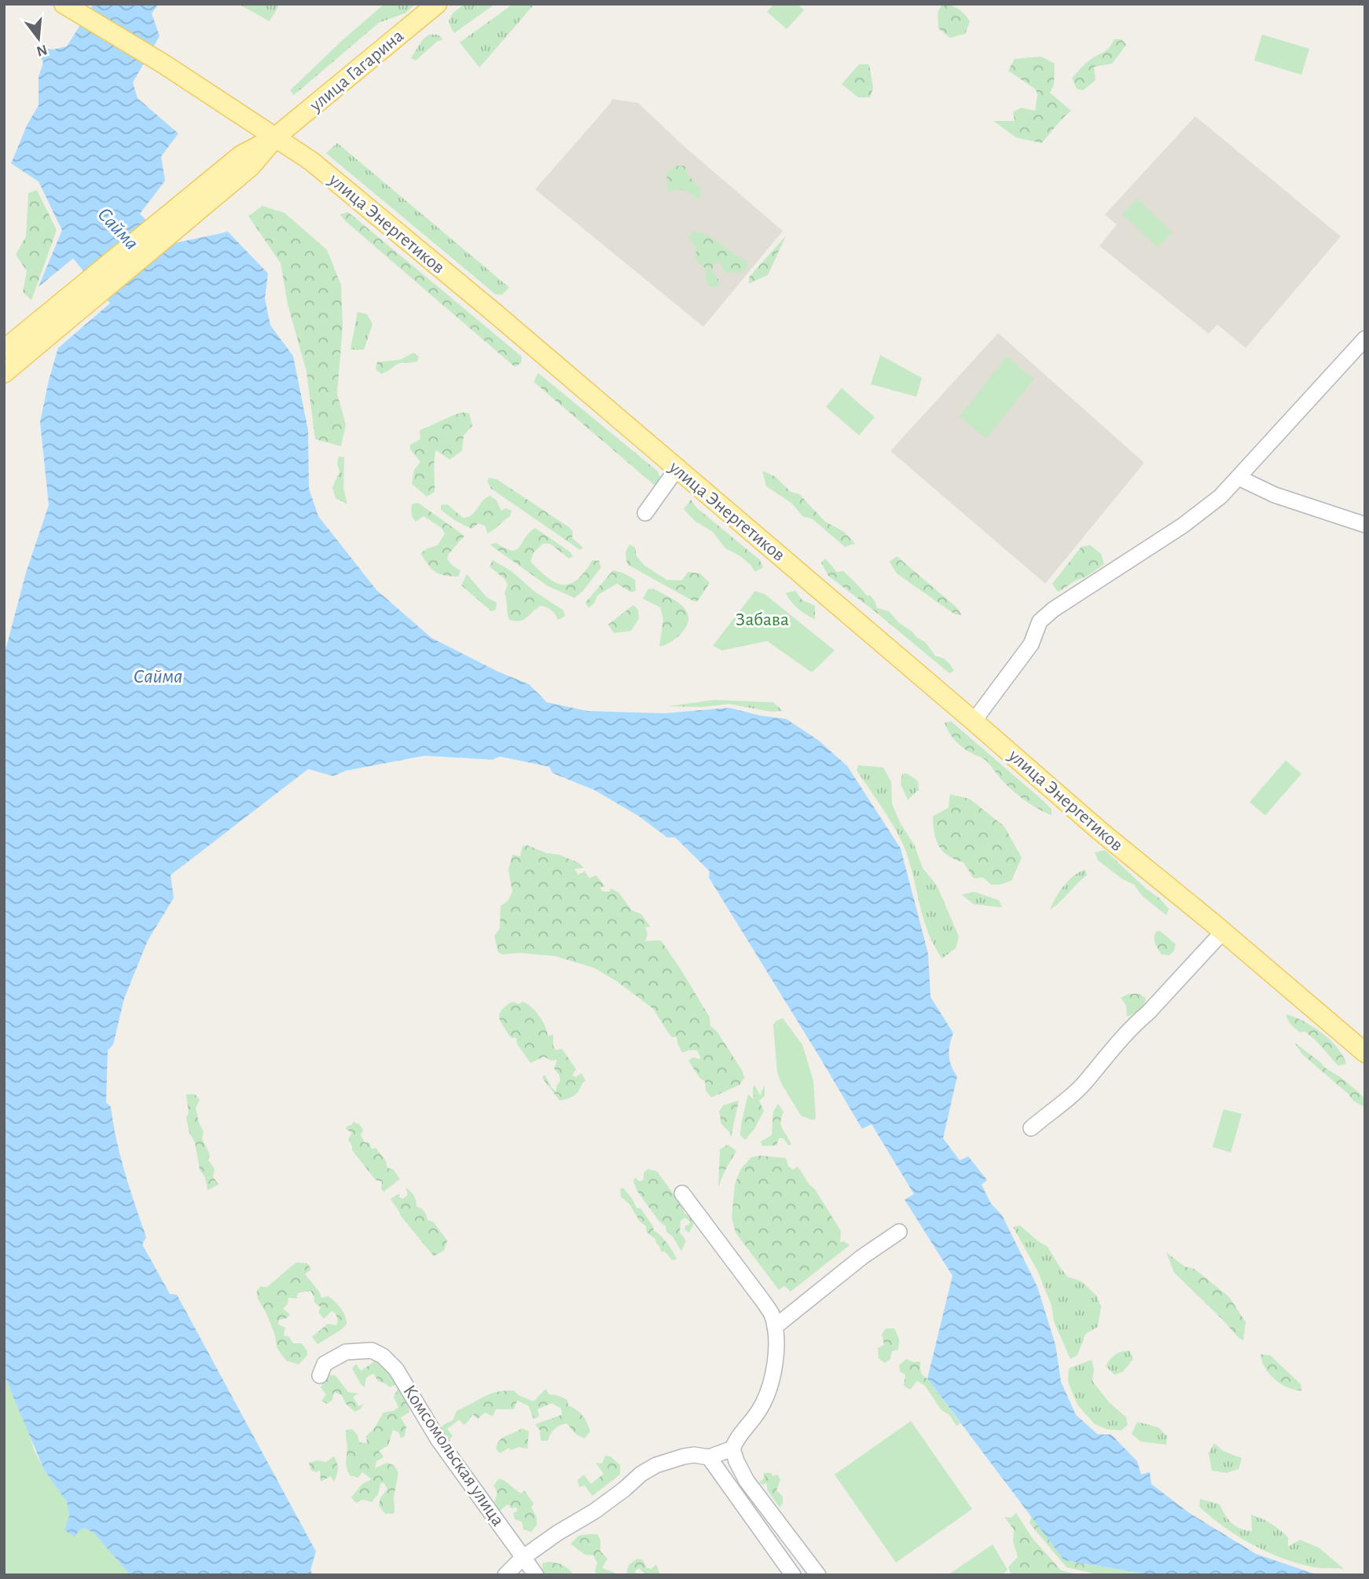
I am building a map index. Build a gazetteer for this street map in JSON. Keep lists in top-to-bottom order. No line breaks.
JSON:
{"streets":{"main road":["улица Гагарина","улица Энергетиков"],"street":["Комсомольская улица"]},"crossings":[["улица Гагарина","улица Энергетиков"]],"water":["Сайма"],"parks":["Забава"],"north":"bottom"}
